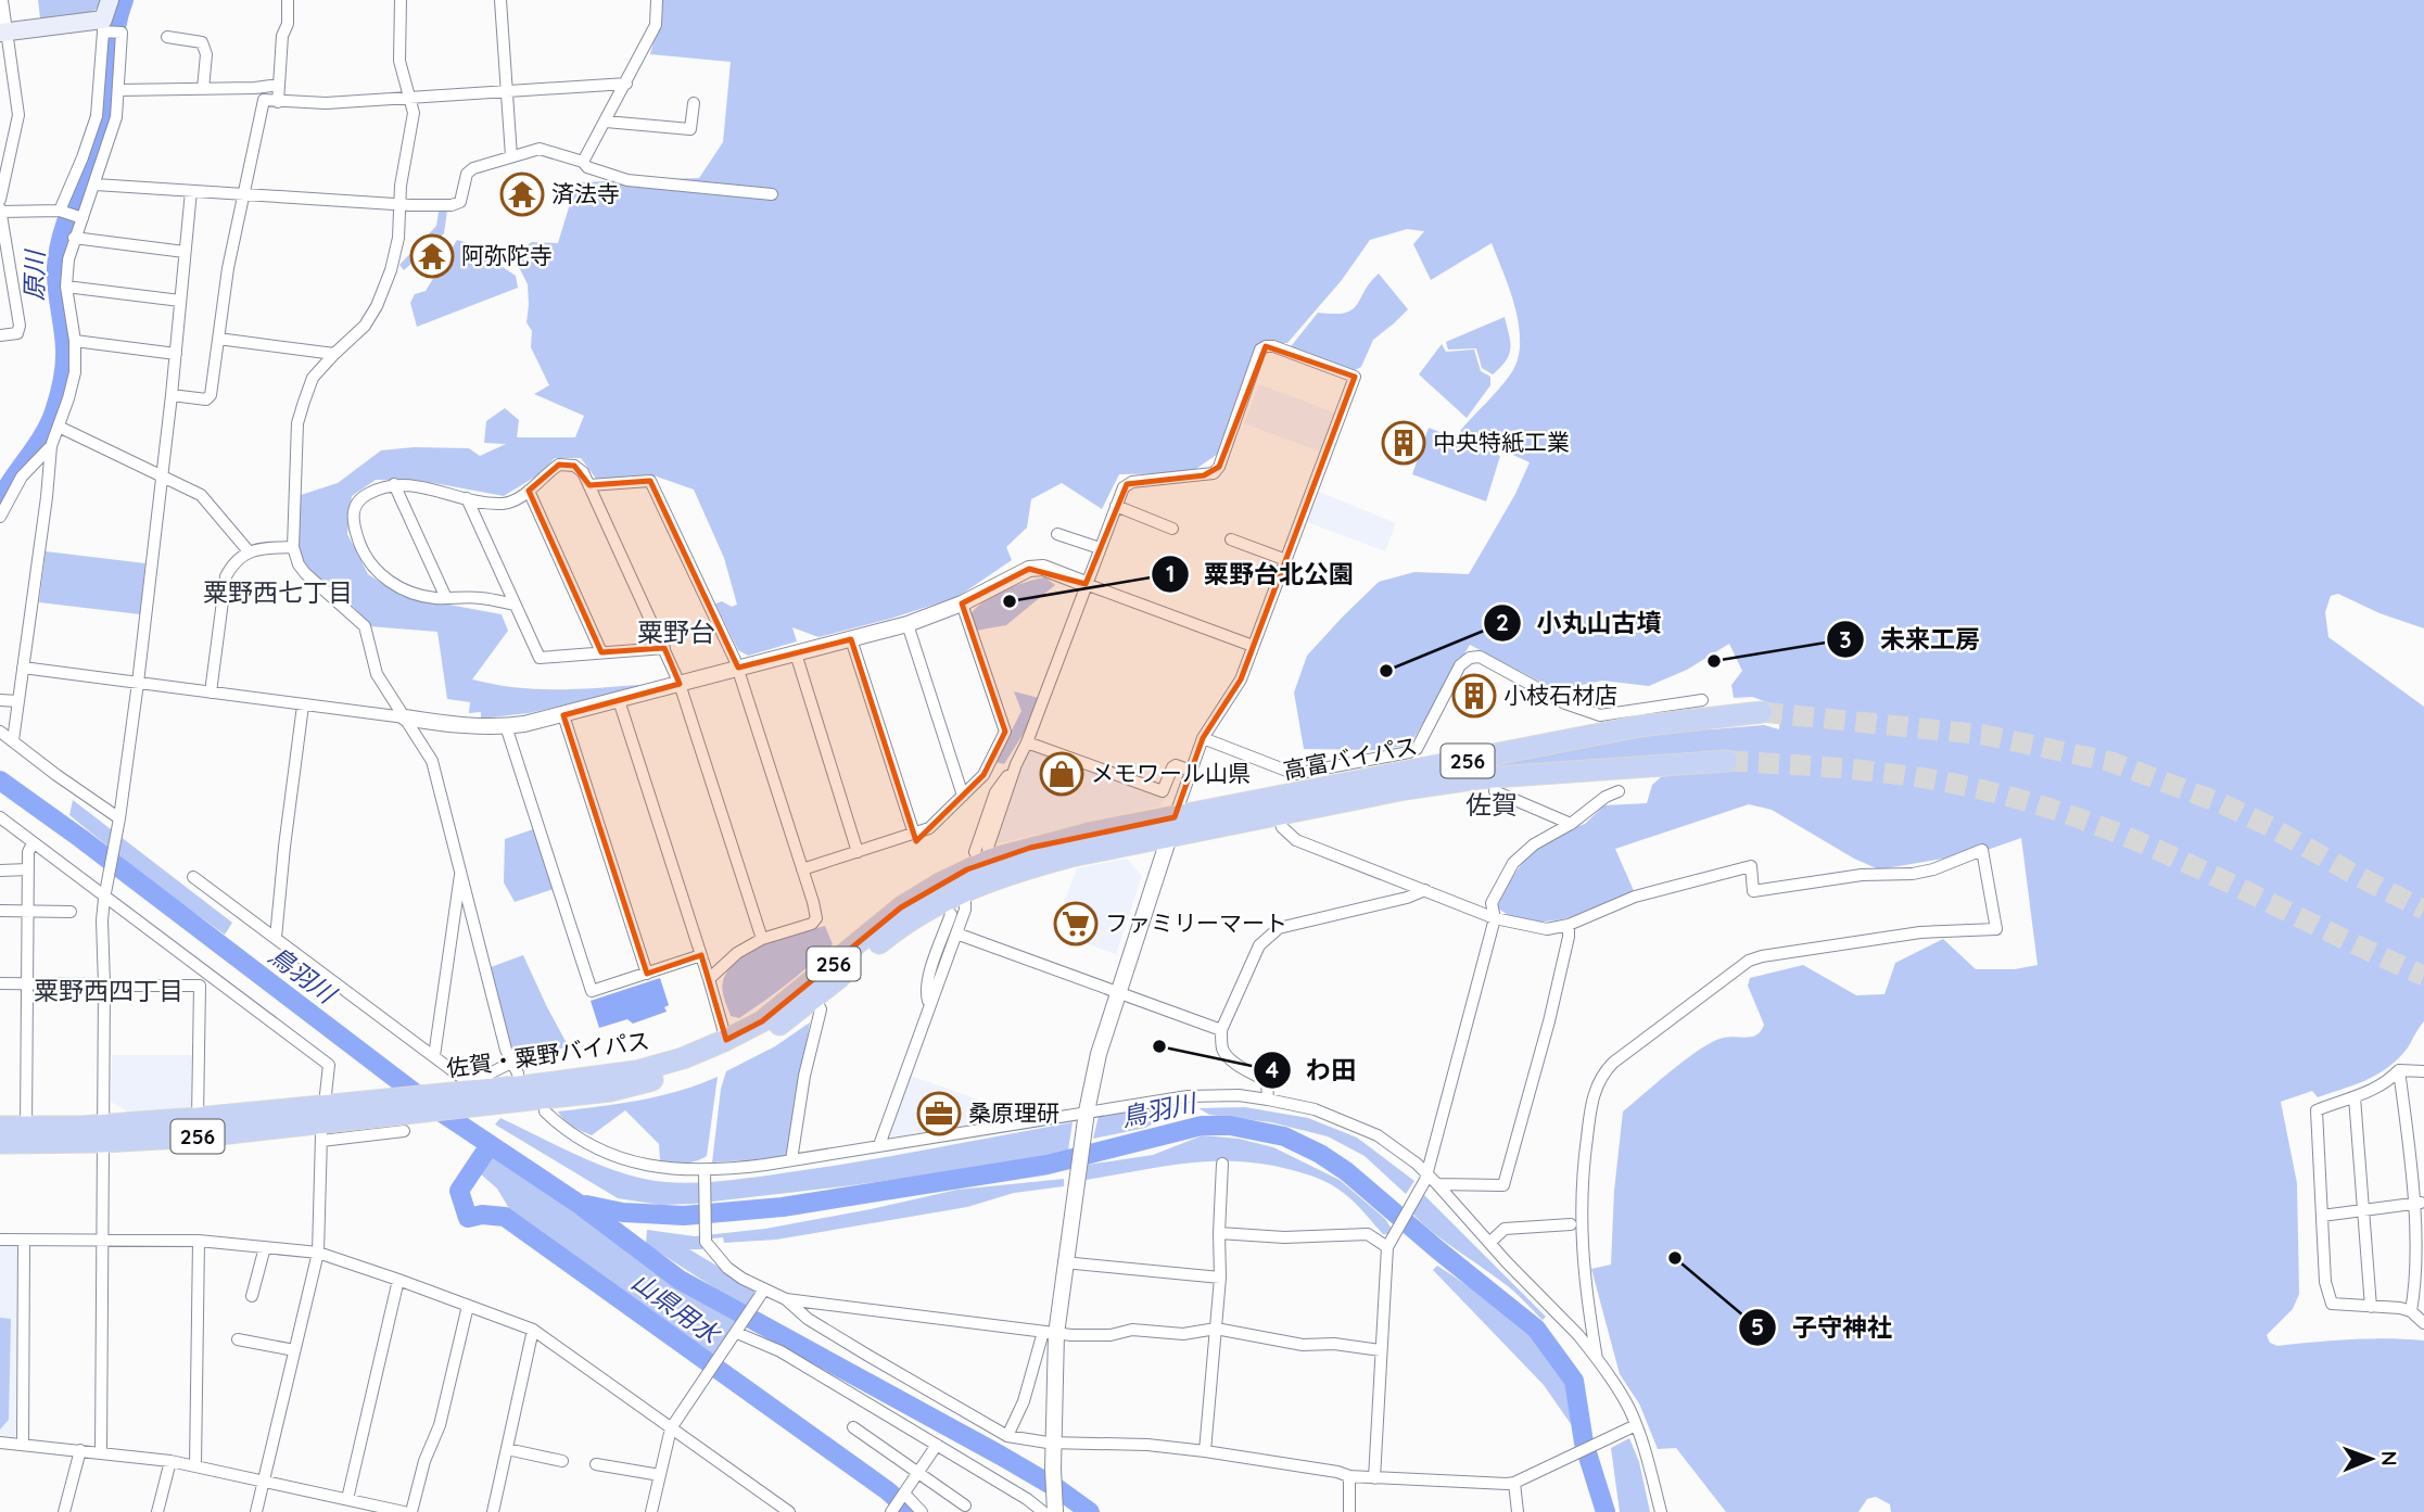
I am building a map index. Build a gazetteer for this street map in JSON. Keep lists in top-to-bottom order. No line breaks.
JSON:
{"streets":{"highway":["高富バイパス","256","佐賀・粟野バイパス"]},"crossings":[["高富バイパス","佐賀・粟野バイパス"]],"districts":["粟野西七丁目","粟野台","佐賀","粟野西四丁目"],"water":["原川","鳥羽川","山県用水"],"places":{"temple":["済法寺","阿弥陀寺"],"building":["中央特紙工業","小枝石材店"],"other":["粟野台北公園","未来工房","小丸山古墳","わ田","子守神社"],"shop":["メモワール山県"],"supermarket":["ファミリーマート"],"office":["桑原理研"]},"north":"right"}
